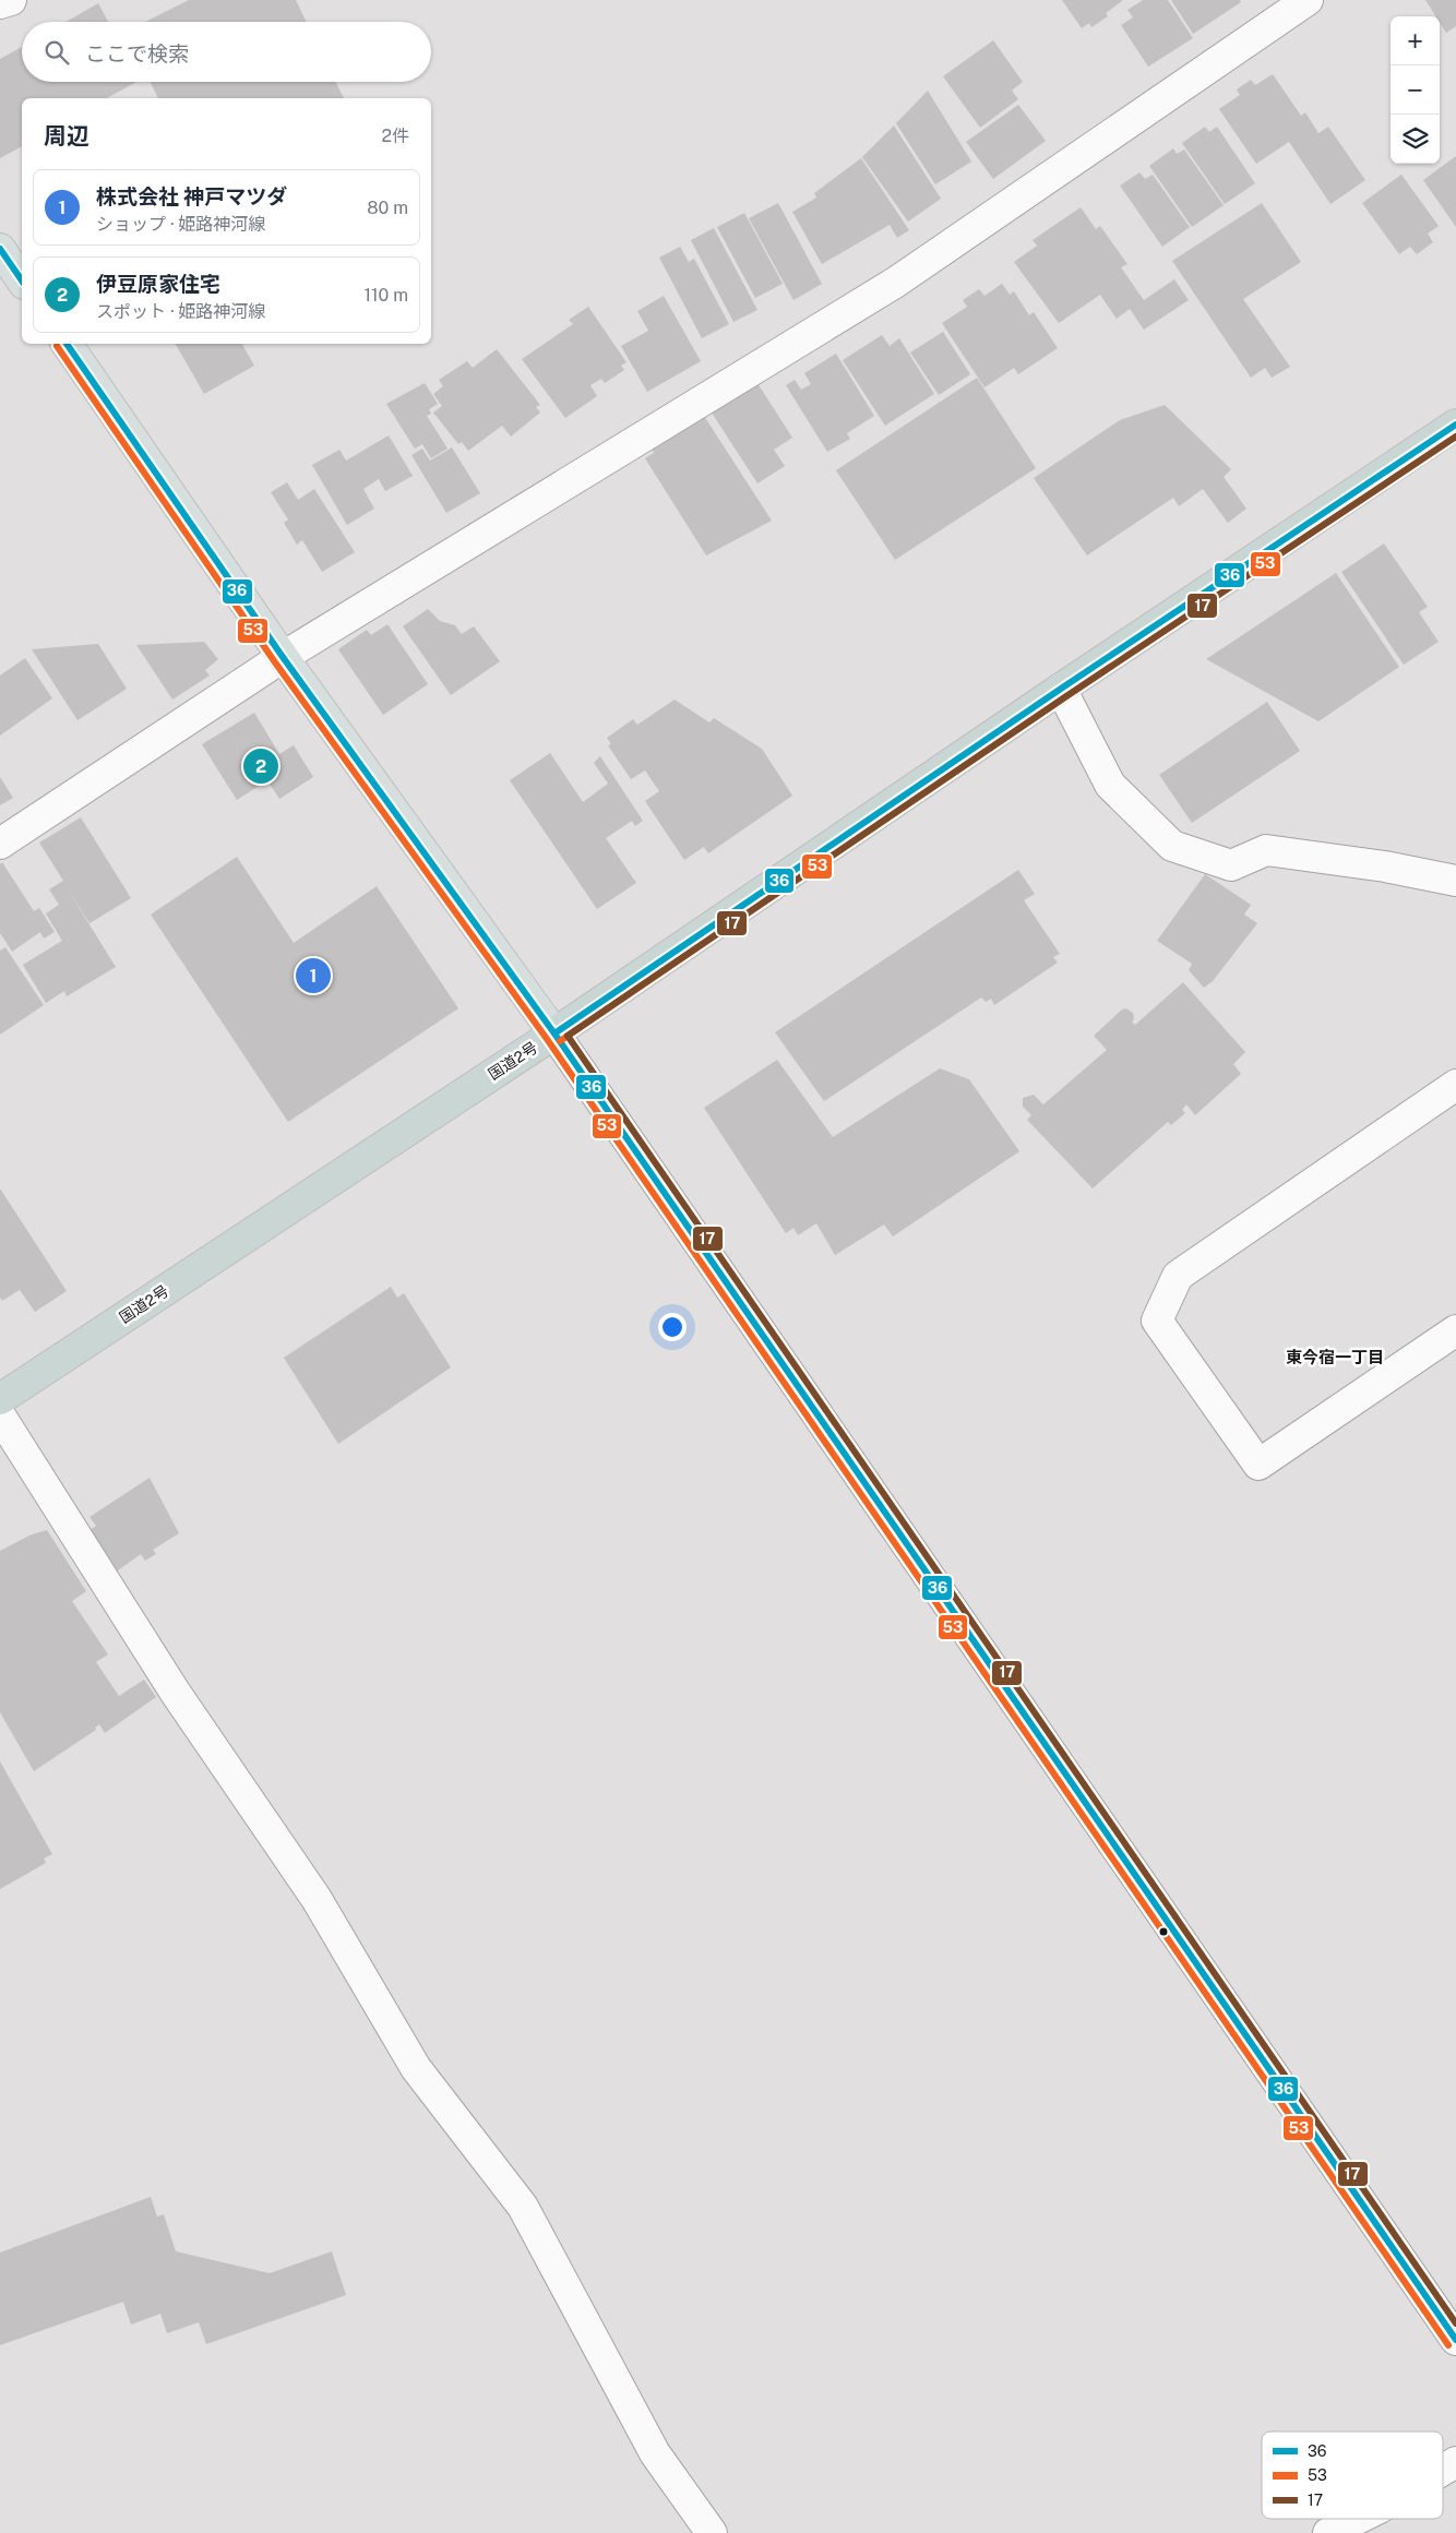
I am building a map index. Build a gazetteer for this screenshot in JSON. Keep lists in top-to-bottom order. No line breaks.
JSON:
{"streets":{"highway":["国道2号"]},"districts":["東今宿一丁目"],"lines":["transit line 36","transit line 53","transit line 17"],"legend":["36","53","17"],"page":{"map_buttons":["+","−"],"search":"ここで検索","heading":["周辺","2件"],"list":[{"mark":"1","name":"株式会社 神戸マツダ","note":"ショップ · 姫路神河線","value":"80 m"},{"mark":"2","name":"伊豆原家住宅","note":"スポット · 姫路神河線","value":"110 m"}],"pins":["2","1"]}}
